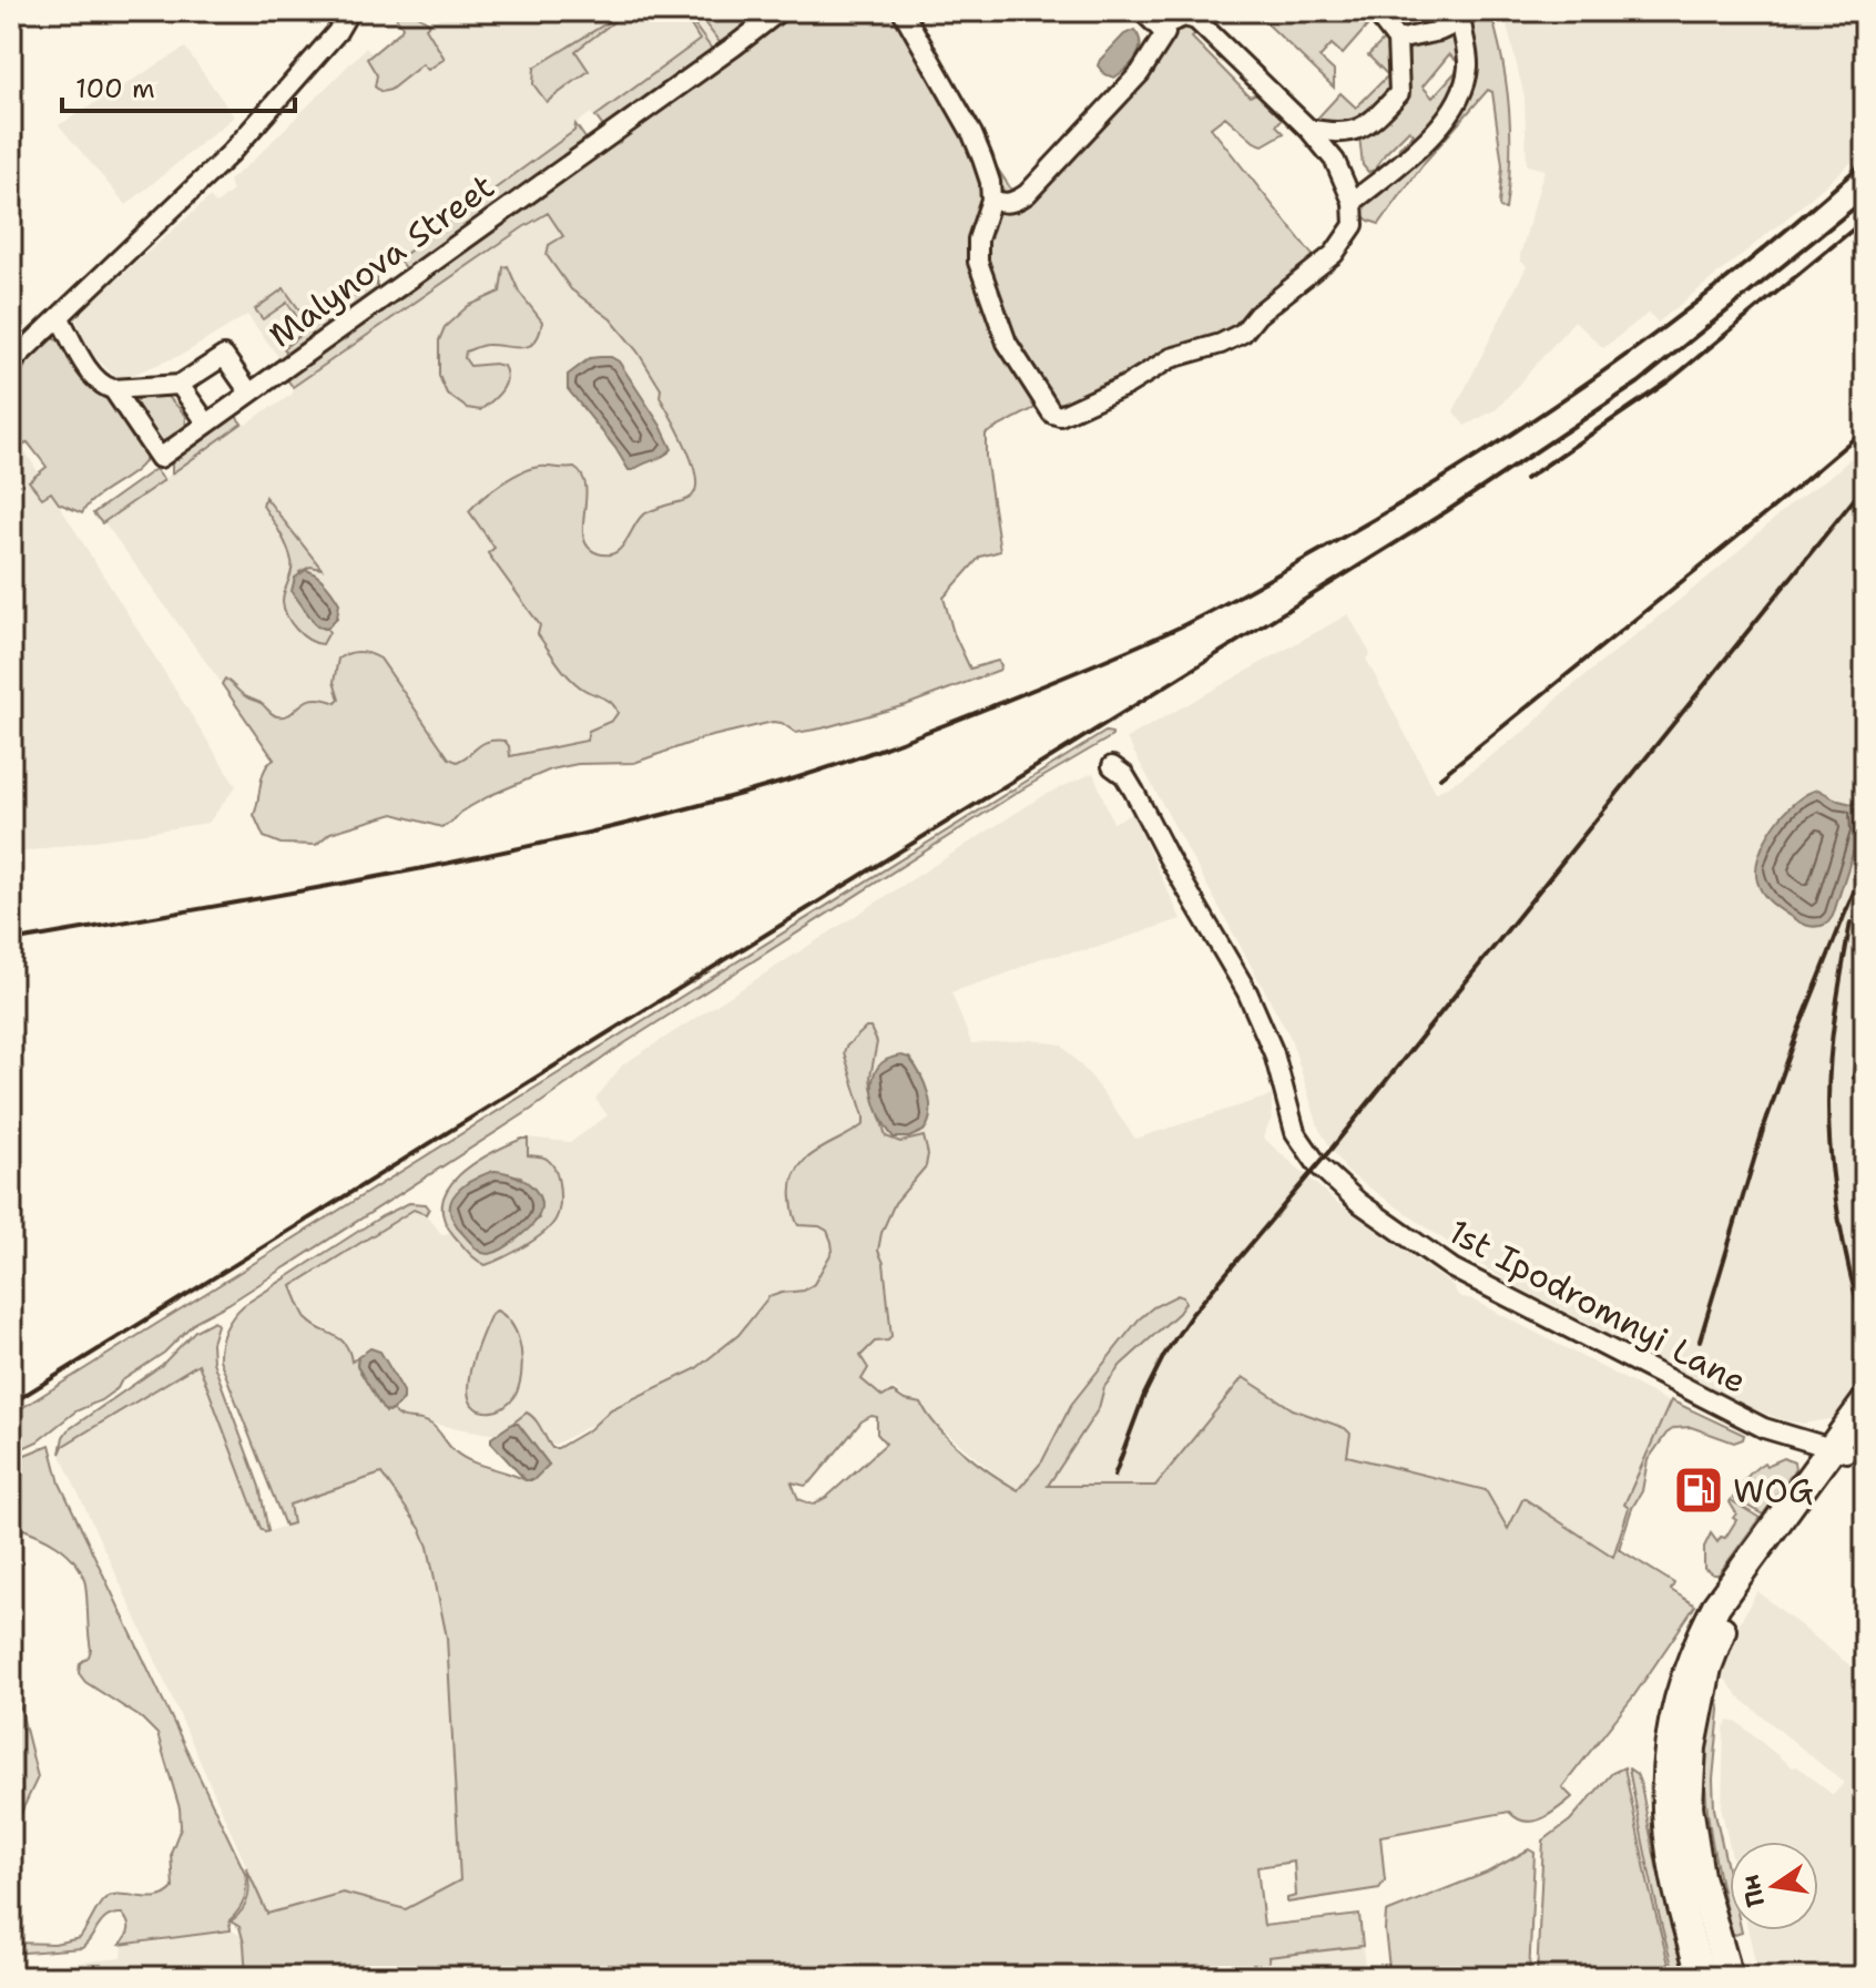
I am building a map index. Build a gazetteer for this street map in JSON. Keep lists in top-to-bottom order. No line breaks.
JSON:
{"streets":{"street":["Malynova Street","1st Ipodromnyi Lane"]},"places":{"fuel station":["WOG"]},"scale_bar":"100 m","north":"left"}
